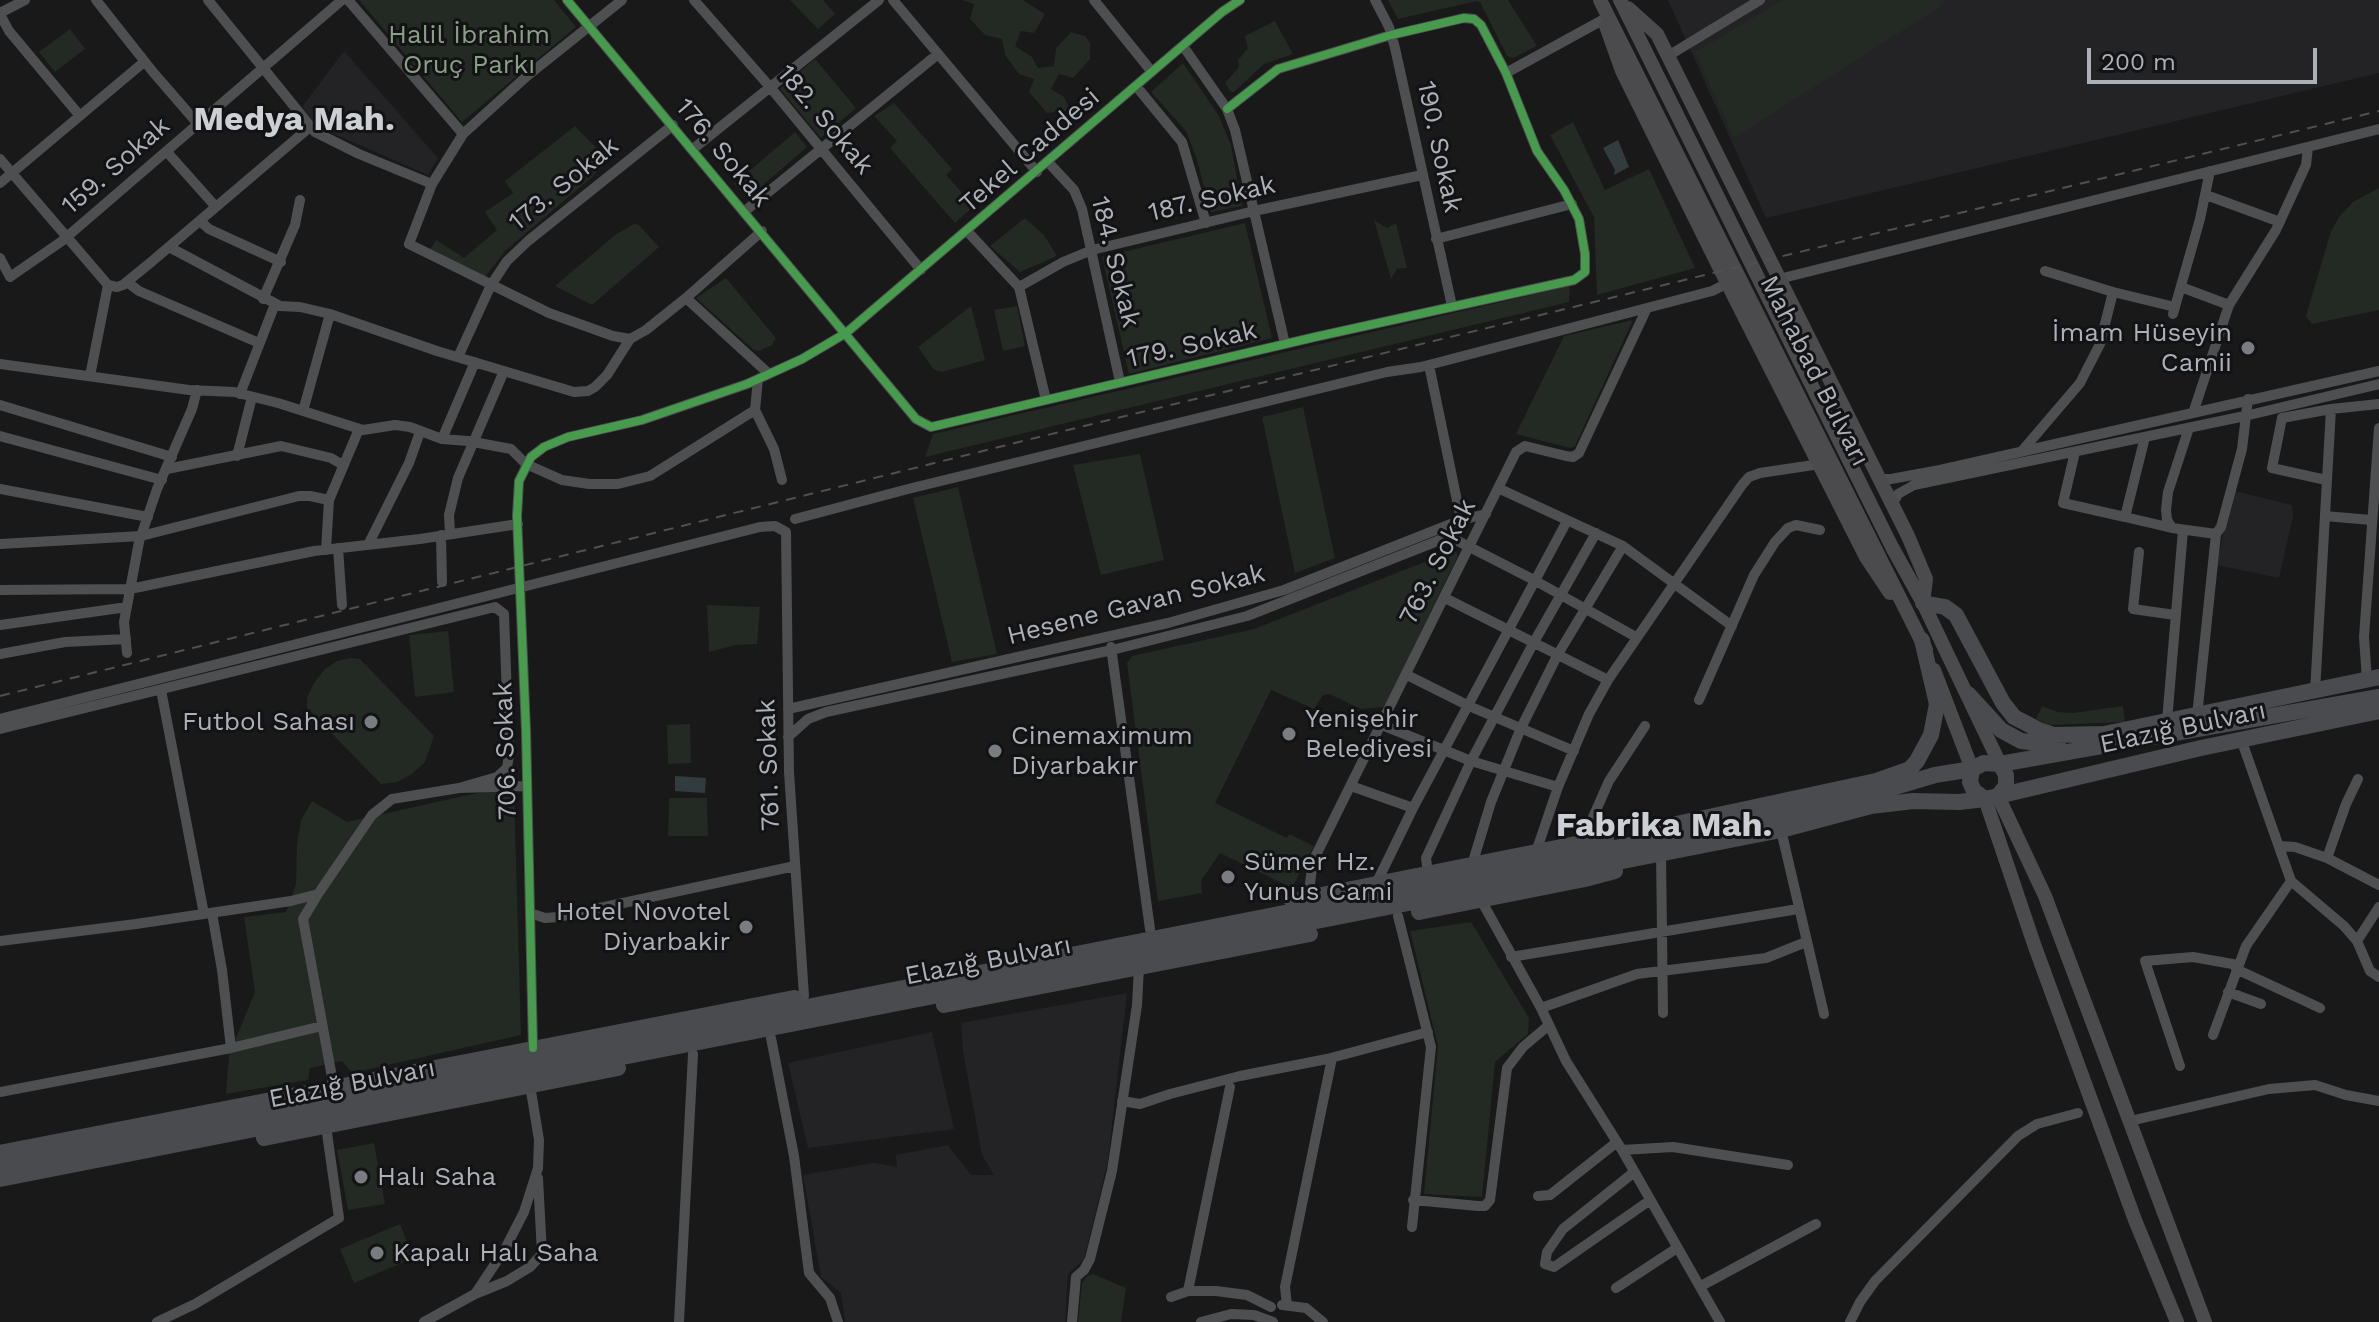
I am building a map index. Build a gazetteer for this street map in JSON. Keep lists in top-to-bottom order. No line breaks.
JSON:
{"streets":{"highway":["Elazığ Bulvarı"],"main road":["Mahabad Bulvarı"],"street":["182. Sokak","190. Sokak","Tekel Caddesi","176. Sokak","159. Sokak","173. Sokak","187. Sokak","184. Sokak","179. Sokak","763. Sokak","Hesene Gavan Sokak","706. Sokak","761. Sokak"]},"crossings":[["182. Sokak","Tekel Caddesi"],["190. Sokak","187. Sokak"],["190. Sokak","179. Sokak"],["Tekel Caddesi","176. Sokak"],["Tekel Caddesi","184. Sokak"],["Tekel Caddesi","179. Sokak"],["Tekel Caddesi","706. Sokak"],["176. Sokak","173. Sokak"],["176. Sokak","179. Sokak"],["187. Sokak","184. Sokak"],["184. Sokak","179. Sokak"],["Mahabad Bulvarı","Elazığ Bulvarı"],["763. Sokak","Hesene Gavan Sokak"],["Hesene Gavan Sokak","761. Sokak"],["706. Sokak","761. Sokak"]],"districts":["Medya Mah.","Fabrika Mah."],"parks":["Halil İbrahim Oruç Parkı"],"places":["İmam Hüseyin Camii","Futbol Sahası","Yenişehir Belediyesi","Cinemaximum Diyarbakır","Sümer Hz. Yunus Cami","Hotel Novotel Diyarbakir","Halı Saha","Kapalı Halı Saha"],"scale_bar":"200 m"}
